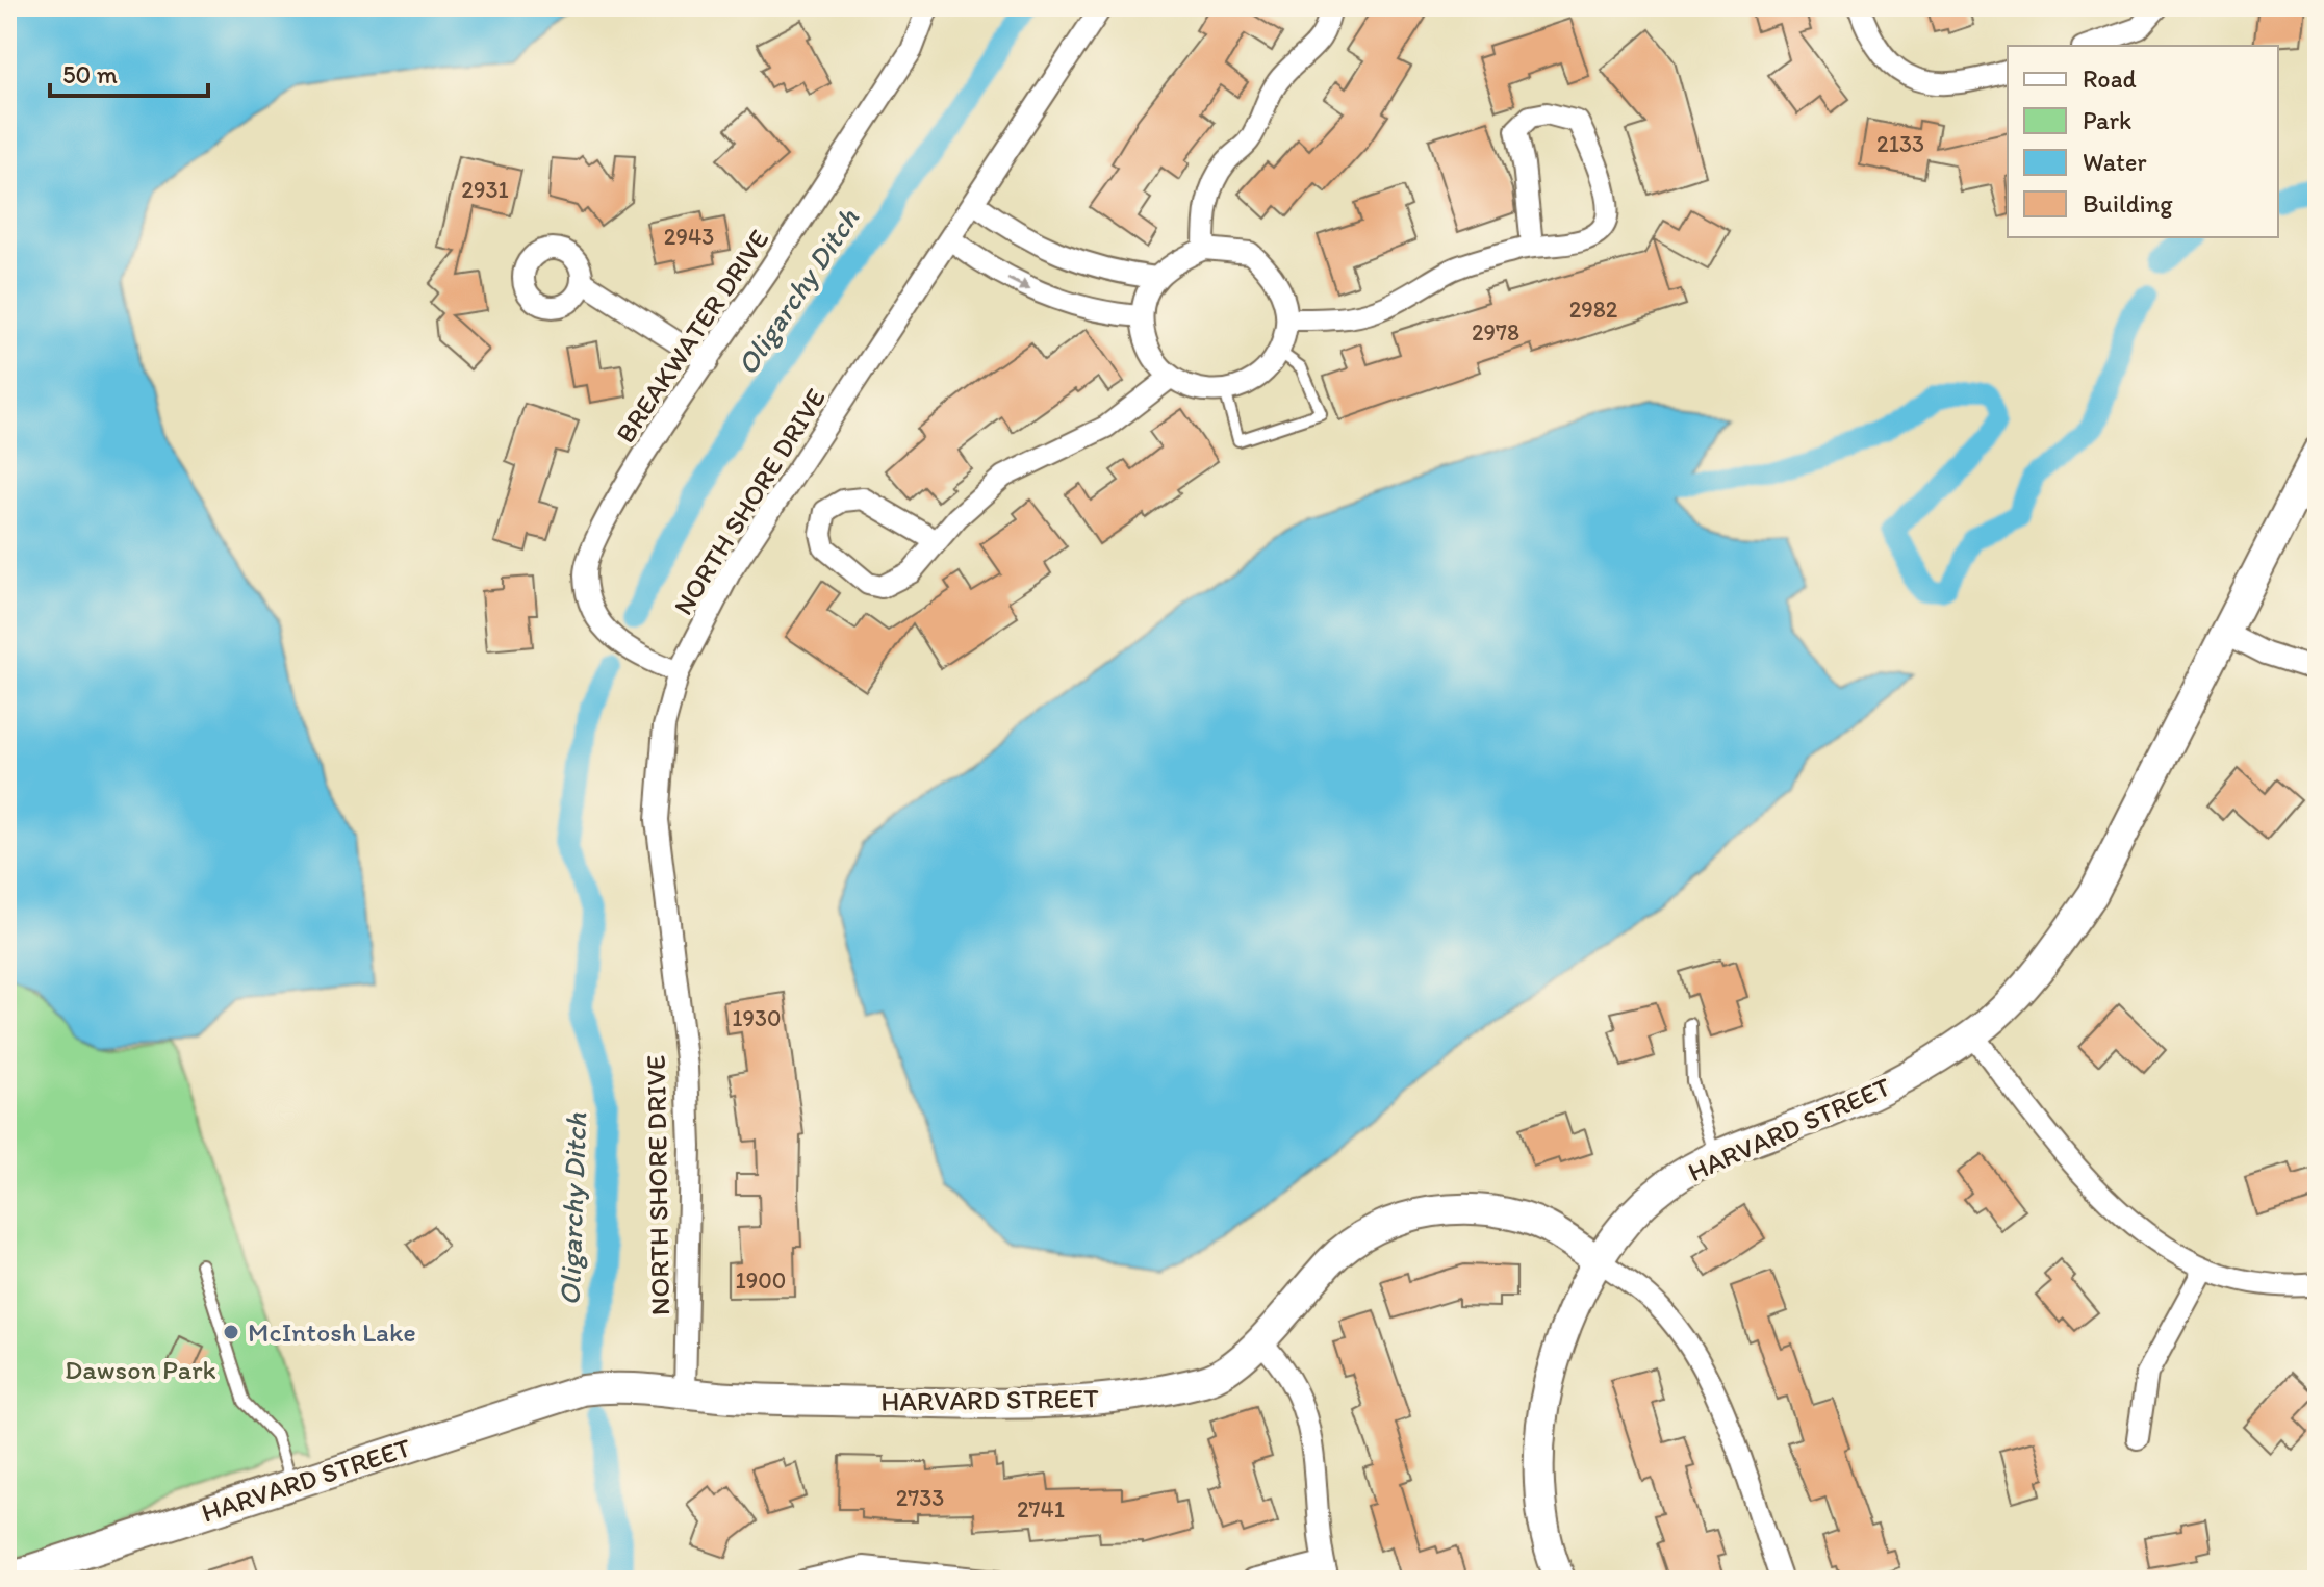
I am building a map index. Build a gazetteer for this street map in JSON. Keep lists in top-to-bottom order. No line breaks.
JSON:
{"streets":{"street":["BREAKWATER DRIVE","NORTH SHORE DRIVE","HARVARD STREET"]},"crossings":[["BREAKWATER DRIVE","NORTH SHORE DRIVE"],["NORTH SHORE DRIVE","HARVARD STREET"]],"water":["Oligarchy Ditch"],"parks":["Dawson Park"],"places":["McIntosh Lake"],"house_numbers":["2133","2931","2943","2982","2978","1930","1900","2733","2741"],"legend":["Road","Park","Water","Building"],"scale_bar":"50 m"}
